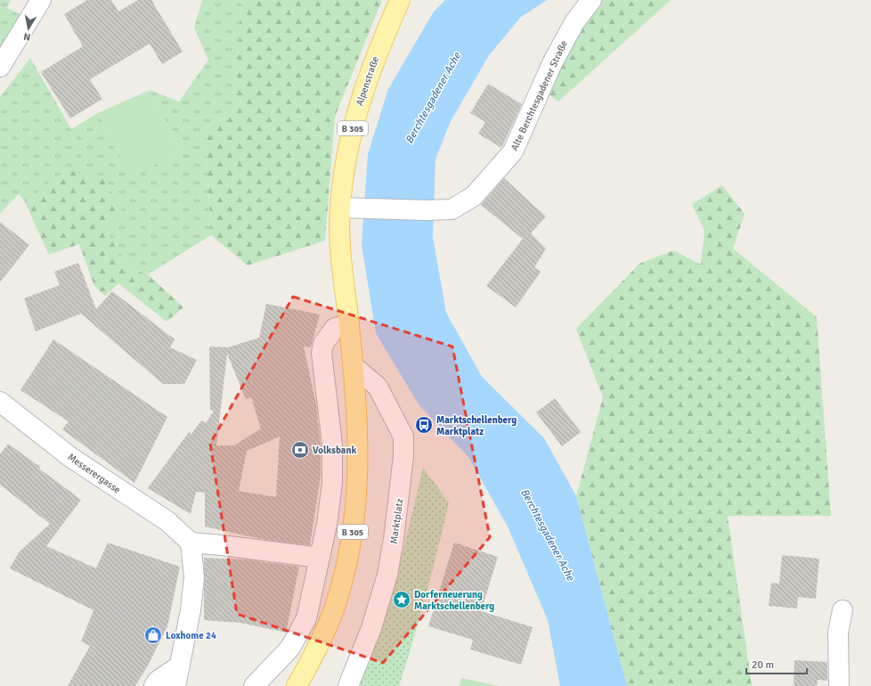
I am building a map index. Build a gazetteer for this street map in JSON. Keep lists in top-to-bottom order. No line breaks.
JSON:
{"streets":{"main road":["Alpenstraße","B 305"],"street":["Alte Berchtesgadener Straße","Messerergasse","Marktplatz"]},"crossings":[["Alpenstraße","Alte Berchtesgadener Straße"],["Alpenstraße","B 305"],["Alte Berchtesgadener Straße","B 305"],["B 305","Marktplatz"]],"water":["Berchtesgadener Ache"],"places":{"bus stop":["Marktschellenberg Marktplatz"],"bank":["Volksbank"],"place":["Dorferneuerung Marktschellenberg"],"shop":["Loxhome 24"]},"scale_bar":"20 m","north":"bottom"}
